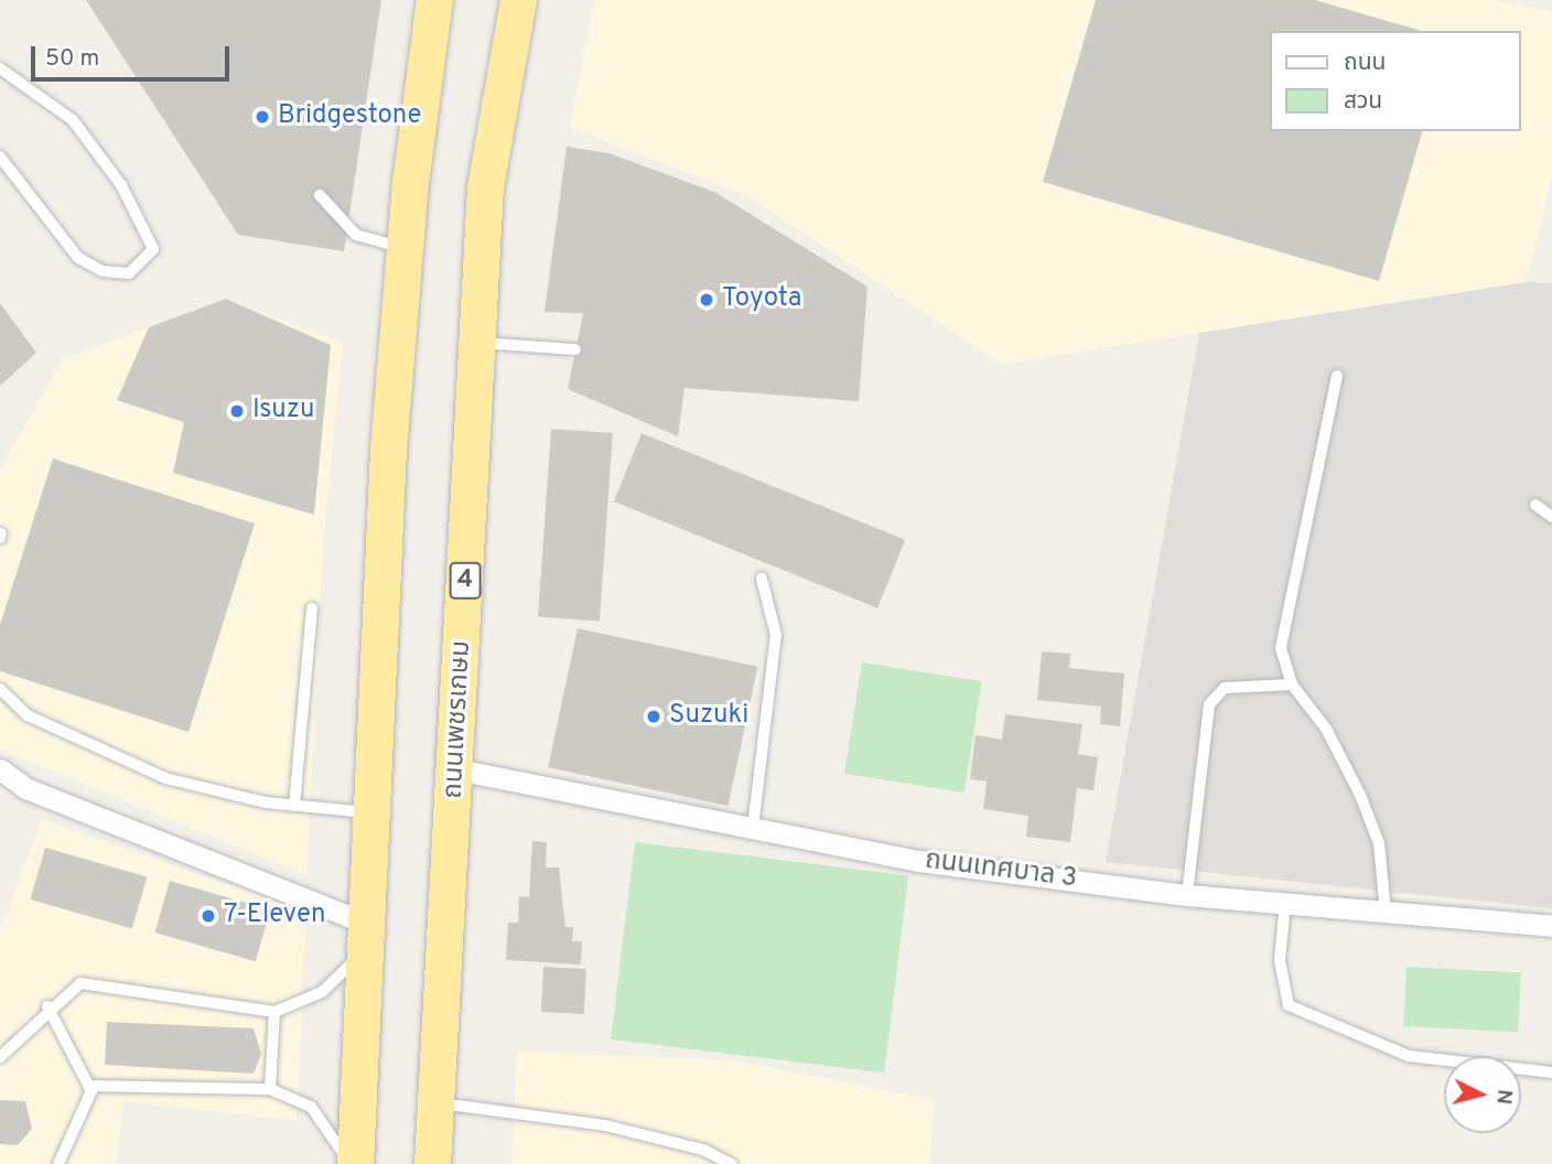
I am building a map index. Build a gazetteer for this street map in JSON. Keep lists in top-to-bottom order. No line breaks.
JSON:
{"streets":{"highway":["4","ถนนเพชรเกษม"],"street":["ถนนเทศบาล 3"]},"crossings":[["ถนนเพชรเกษม","ถนนเทศบาล 3"]],"places":["Bridgestone","Toyota","Isuzu","Suzuki","7-Eleven"],"legend":["ถนน","สวน"],"scale_bar":"50 m","north":"right"}
